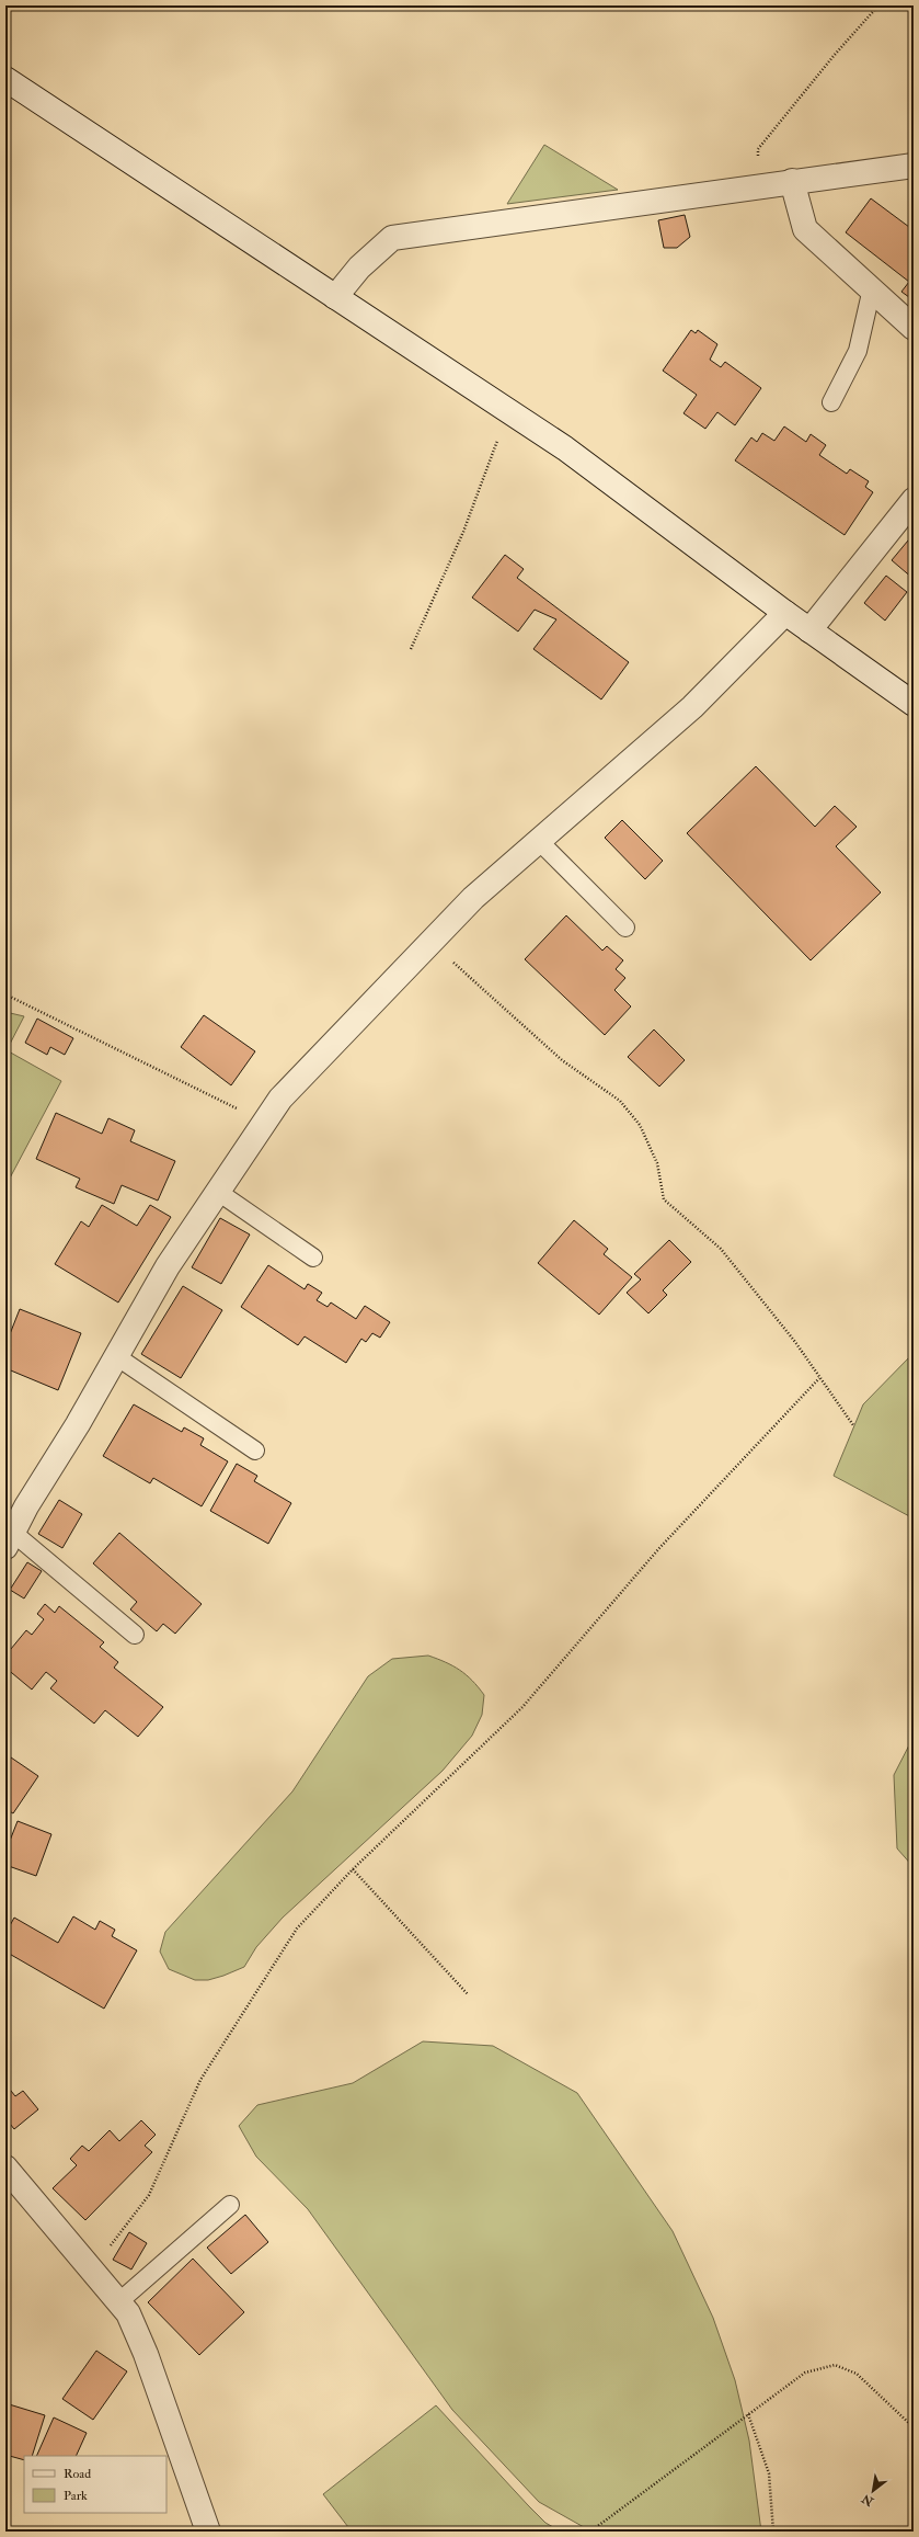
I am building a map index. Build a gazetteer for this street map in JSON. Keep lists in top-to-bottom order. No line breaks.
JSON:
{"legend":["Road","Park"],"north":"bottom left"}
